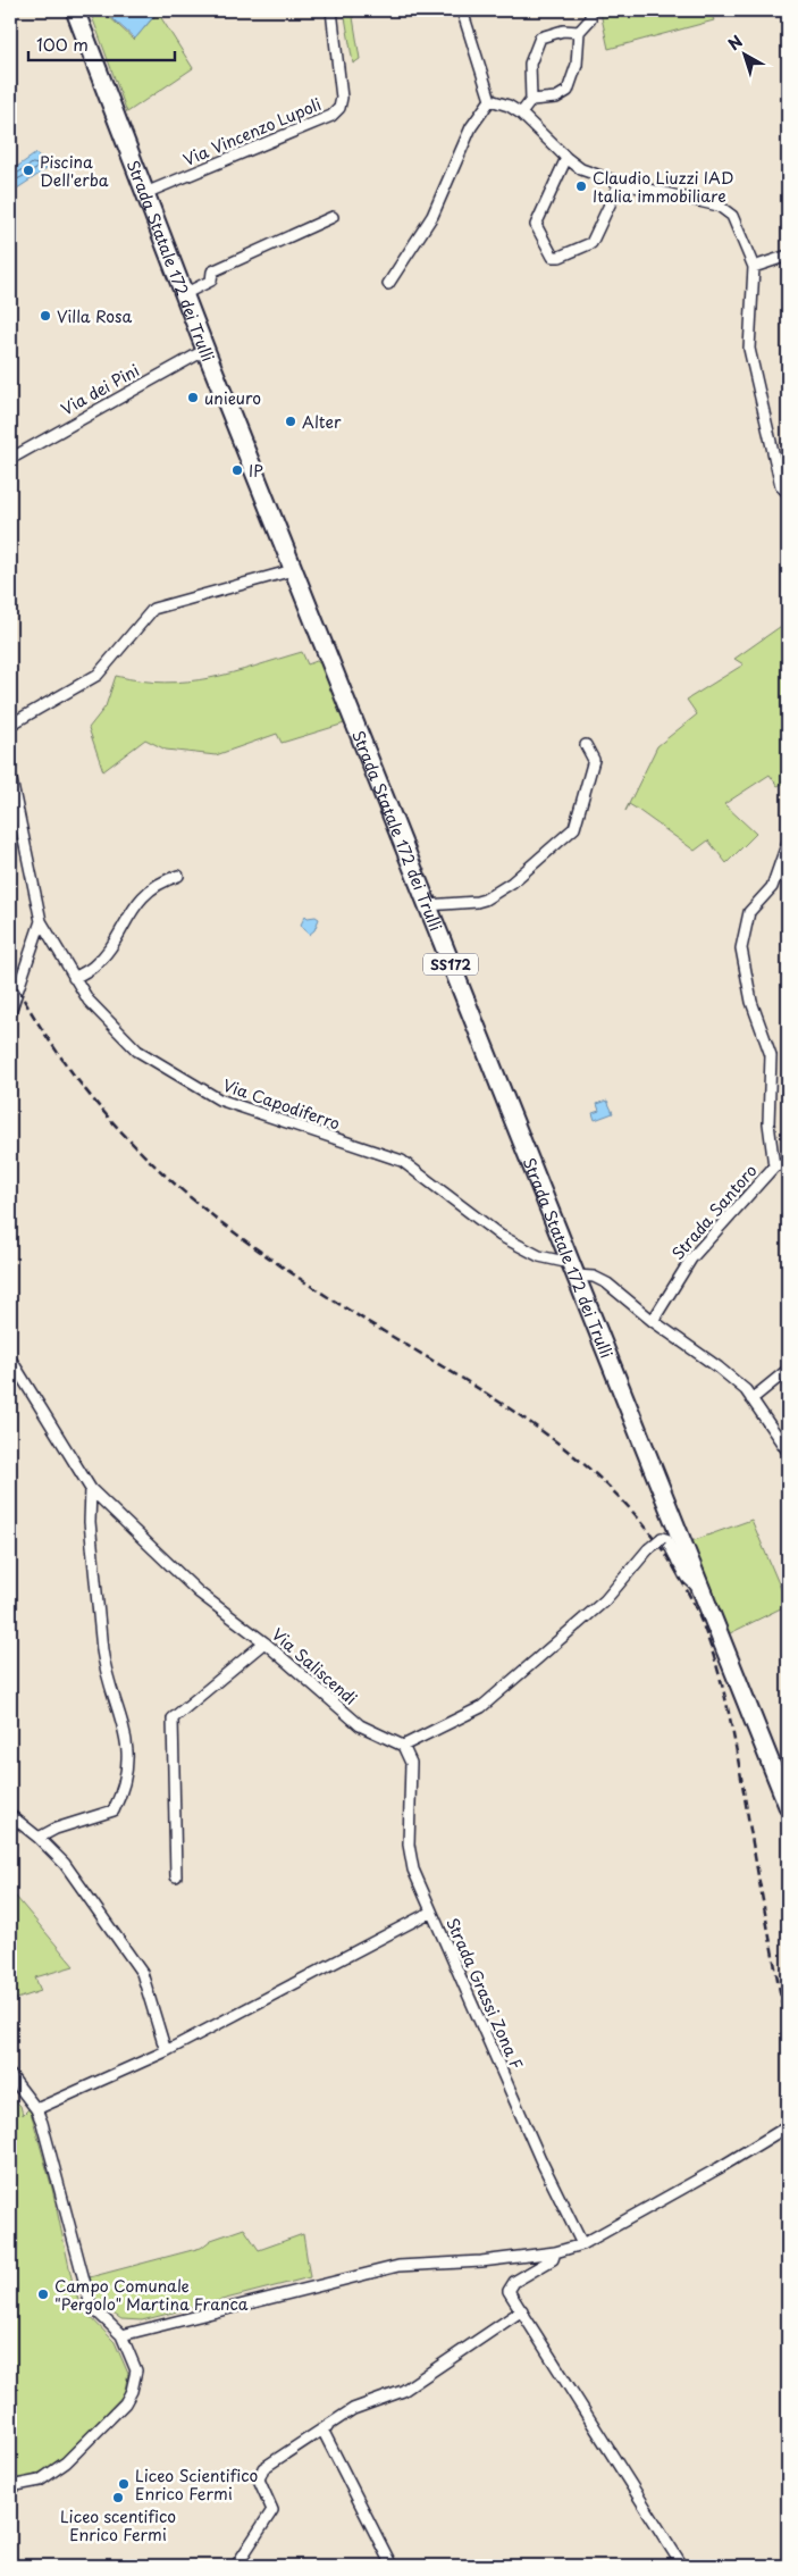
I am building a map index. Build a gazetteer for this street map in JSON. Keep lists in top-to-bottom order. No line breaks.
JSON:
{"streets":{"main road":["Strada Statale 172 dei Trulli","SS172"],"street":["Via Vincenzo Lupoli","Via dei Pini","Via Capodiferro","Strada Santoro","Via Saliscendi","Strada Grassi Zona F"]},"crossings":[["Via Vincenzo Lupoli","Strada Statale 172 dei Trulli"],["Strada Statale 172 dei Trulli","Via dei Pini"],["Strada Statale 172 dei Trulli","Via Capodiferro"],["Via Capodiferro","Strada Santoro"],["Via Saliscendi","Strada Grassi Zona F"]],"places":["Piscina Dell'erba","Claudio Liuzzi IAD Italia immobiliare","Villa Rosa","unieuro","Alter","IP","Campo Comunale \"Pergolo\" Martina Franca","Liceo Scientifico Enrico Fermi","Liceo scentifico Enrico Fermi"],"scale_bar":"100 m","north":"top left"}
